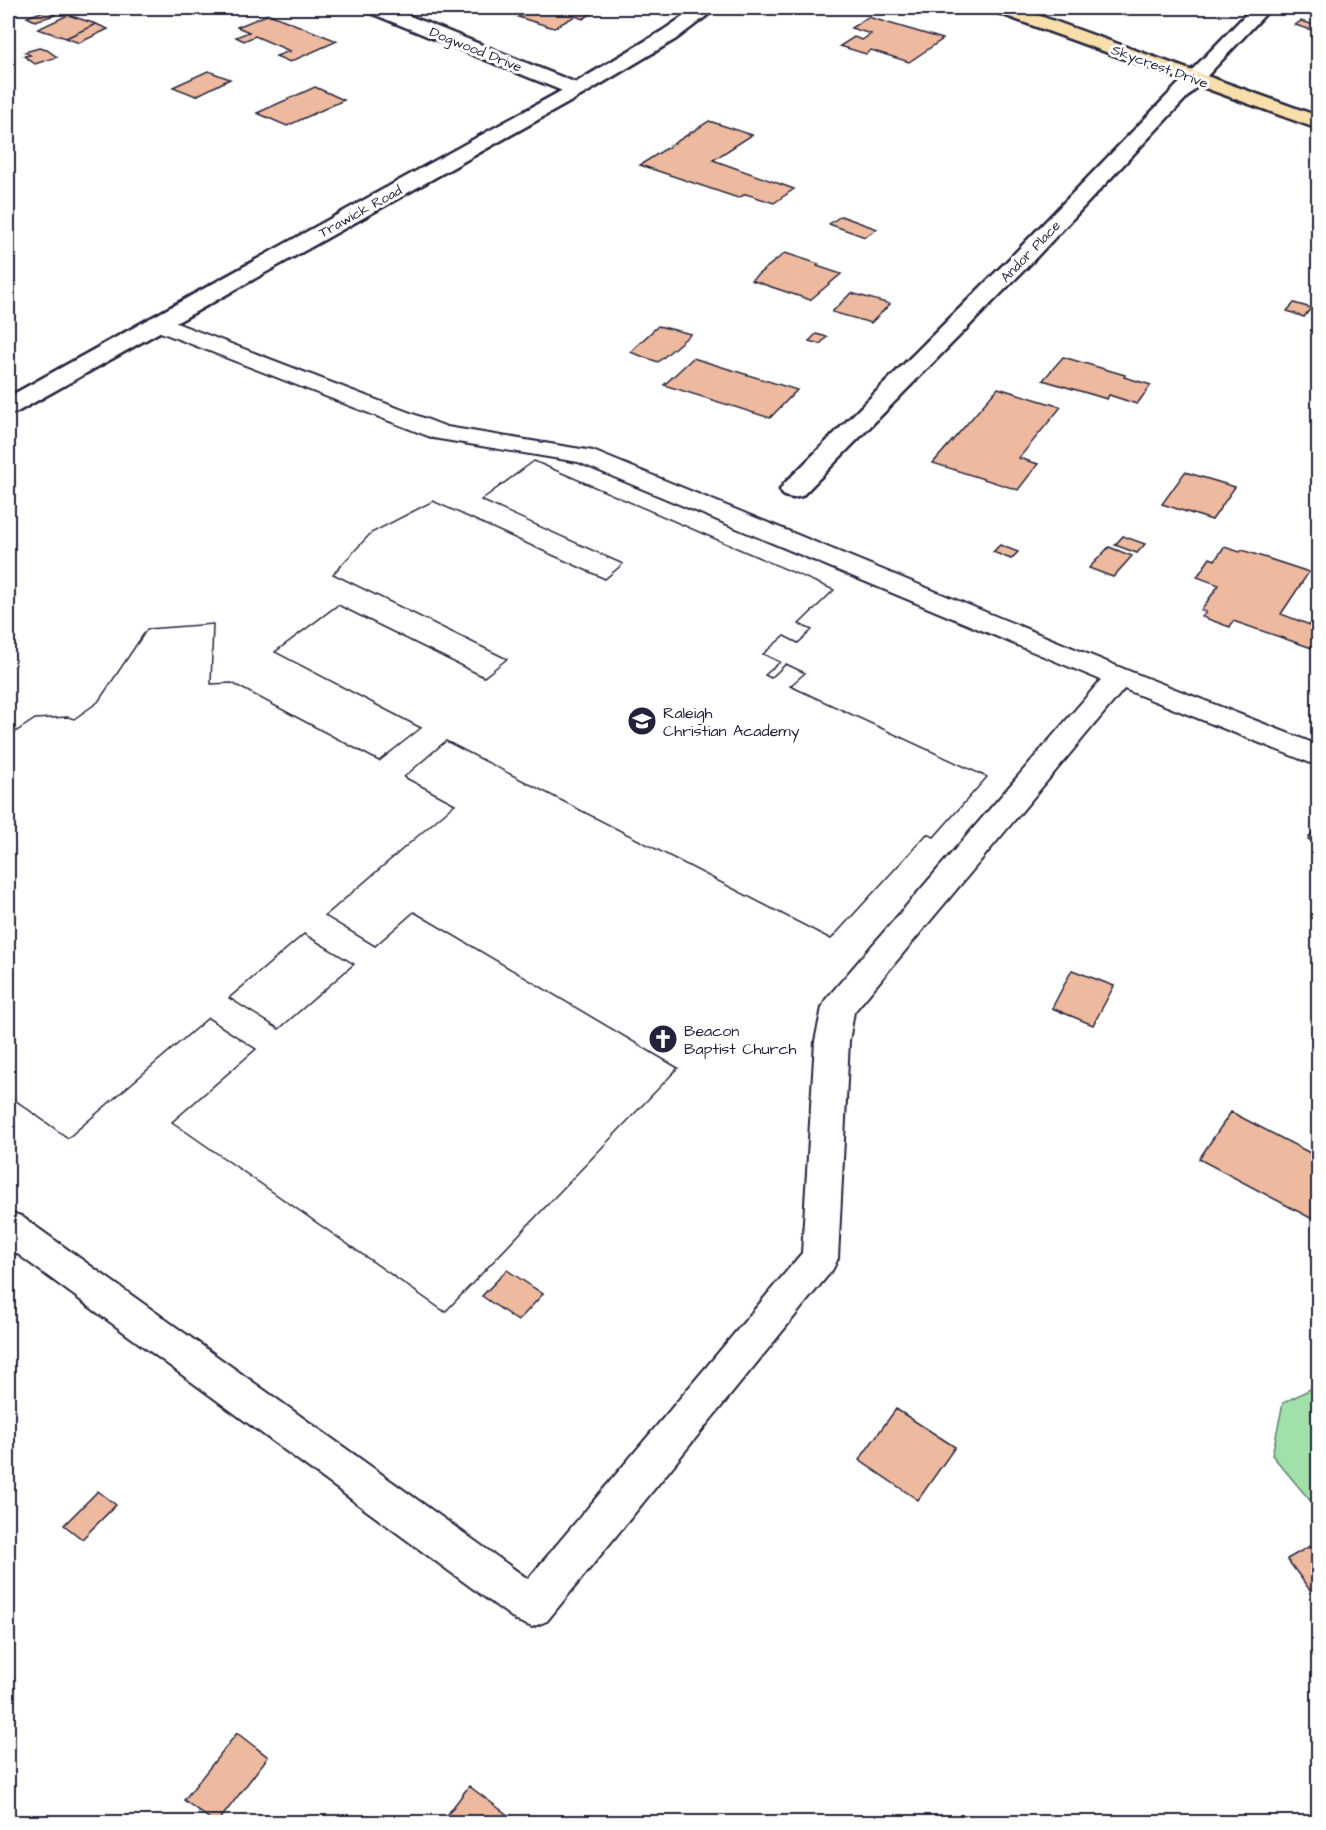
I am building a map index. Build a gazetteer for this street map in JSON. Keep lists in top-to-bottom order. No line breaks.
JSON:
{"streets":{"main road":["Skycrest Drive"],"street":["Dogwood Drive","Trawick Road","Andor Place"]},"crossings":[["Dogwood Drive","Trawick Road"],["Skycrest Drive","Andor Place"]],"places":{"school or university":["Raleigh Christian Academy"],"church":["Beacon Baptist Church"]}}
